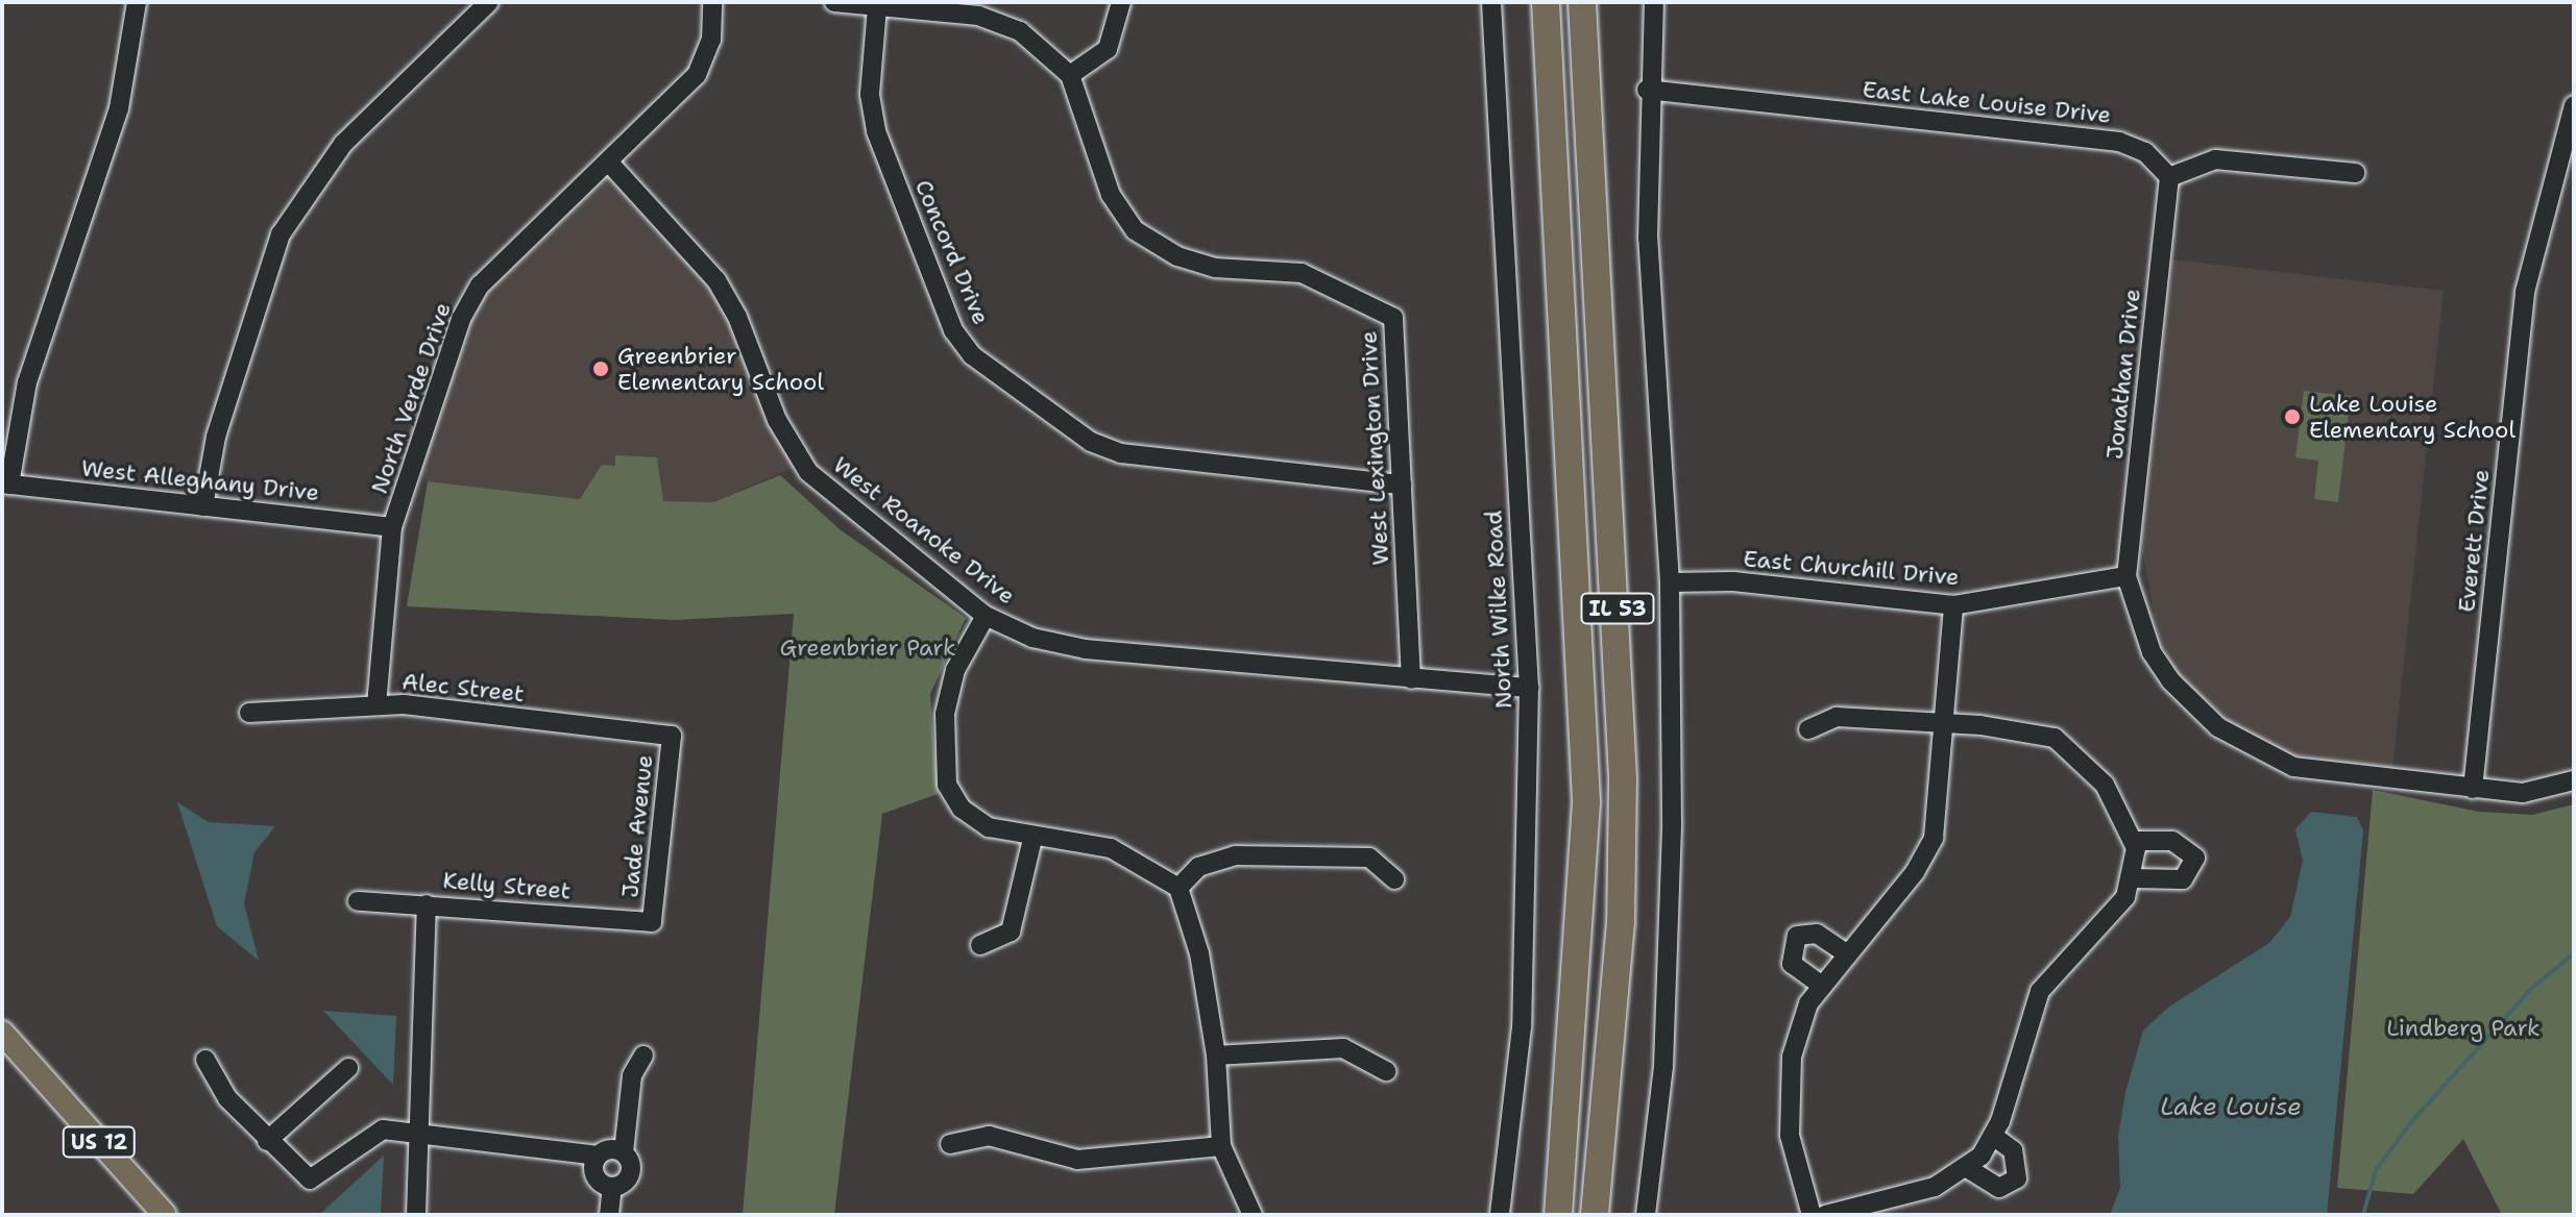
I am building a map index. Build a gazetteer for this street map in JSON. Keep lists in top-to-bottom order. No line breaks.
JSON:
{"streets":{"highway":["IL 53"],"main road":["US 12"],"street":["East Lake Louise Drive","Concord Drive","Jonathan Drive","North Verde Drive","West Lexington Drive","West Alleghany Drive","West Roanoke Drive","Everett Drive","East Churchill Drive","North Wilke Road","Alec Street","Jade Avenue","Kelly Street"]},"crossings":[["East Lake Louise Drive","Jonathan Drive"],["Concord Drive","West Lexington Drive"],["Jonathan Drive","East Churchill Drive"],["North Verde Drive","West Alleghany Drive"],["North Verde Drive","West Roanoke Drive"],["North Verde Drive","Alec Street"],["West Lexington Drive","West Roanoke Drive"],["West Roanoke Drive","North Wilke Road"],["Alec Street","Jade Avenue"],["Jade Avenue","Kelly Street"]],"water":["Lake Louise"],"parks":["Greenbrier Park","Lindberg Park"],"places":["Greenbrier Elementary School","Lake Louise Elementary School"]}
